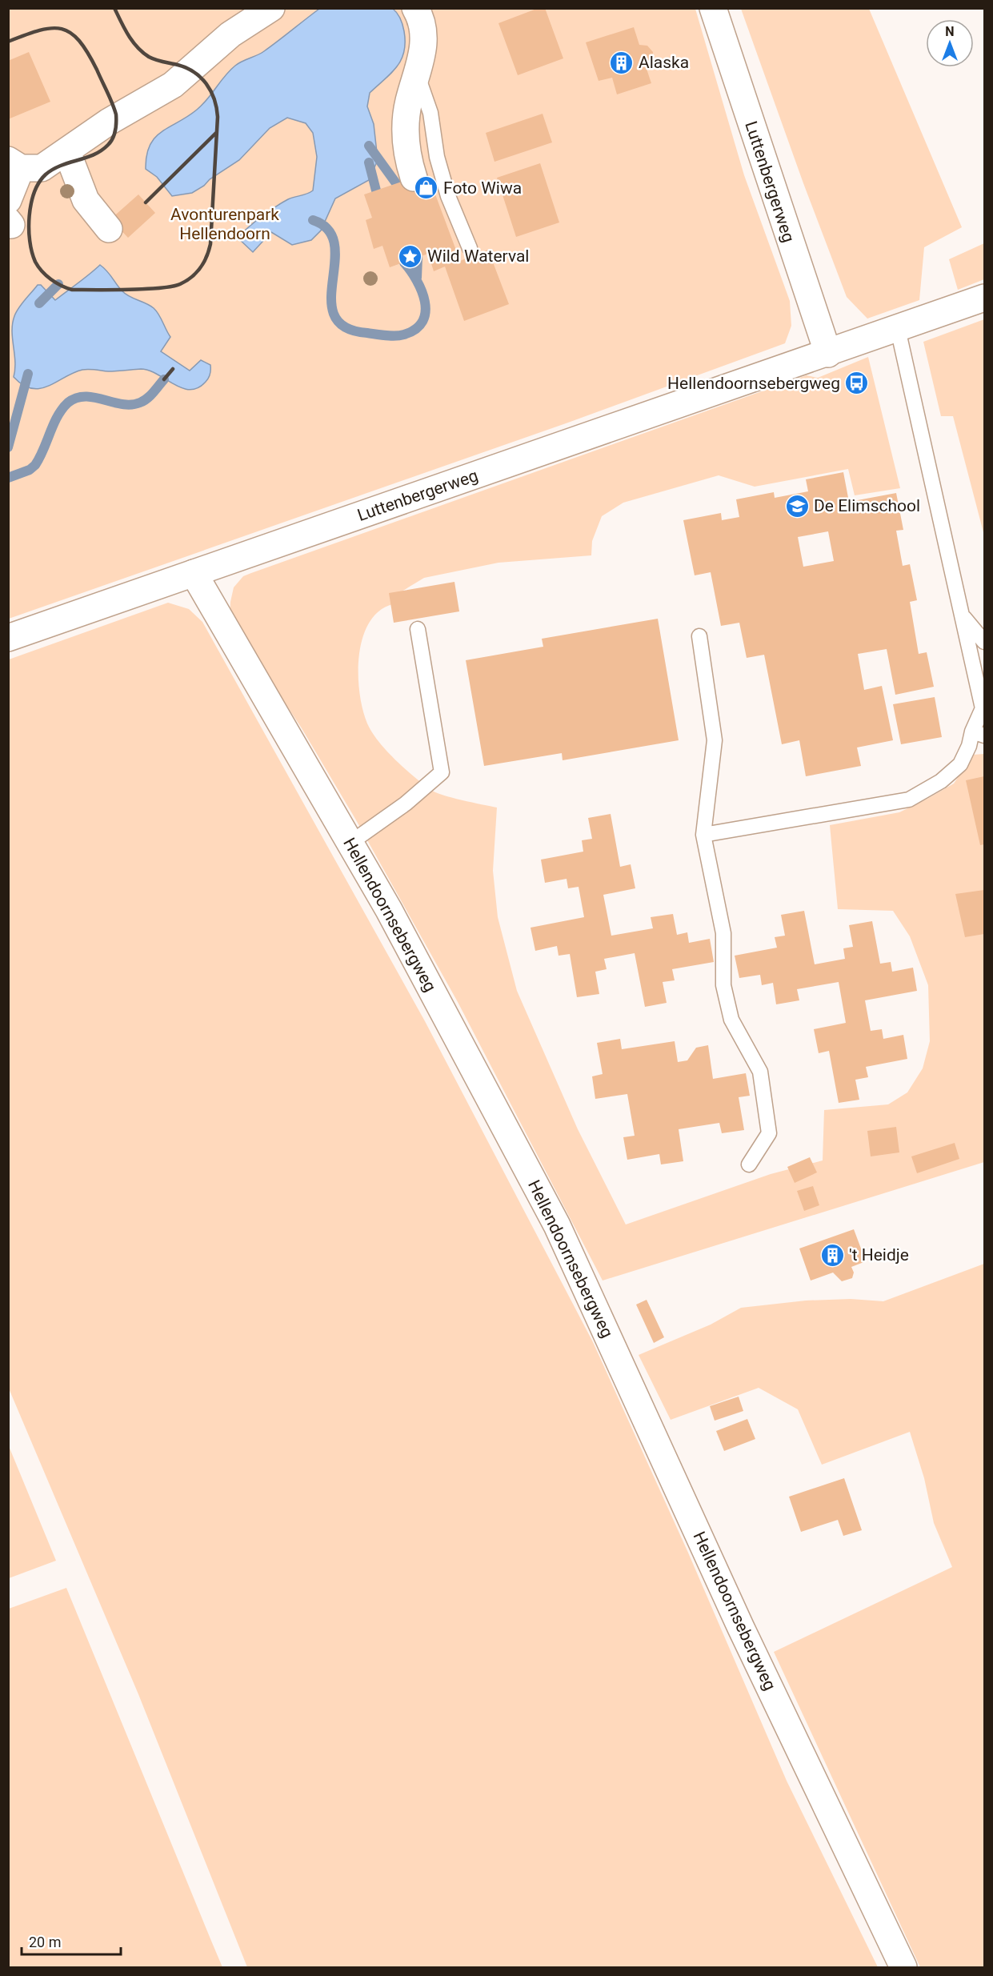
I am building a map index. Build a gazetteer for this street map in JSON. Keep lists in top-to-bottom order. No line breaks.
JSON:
{"streets":{"street":["Luttenbergerweg","Hellendoornsebergweg"]},"crossings":[["Luttenbergerweg","Hellendoornsebergweg"]],"parks":["Avonturenpark Hellendoorn"],"places":{"building":["Alaska","'t Heidje"],"shop":["Foto Wiwa"],"place":["Wild Waterval"],"bus stop":["Hellendoornsebergweg"],"school or university":["De Elimschool"]},"scale_bar":"20 m","north":"top"}
